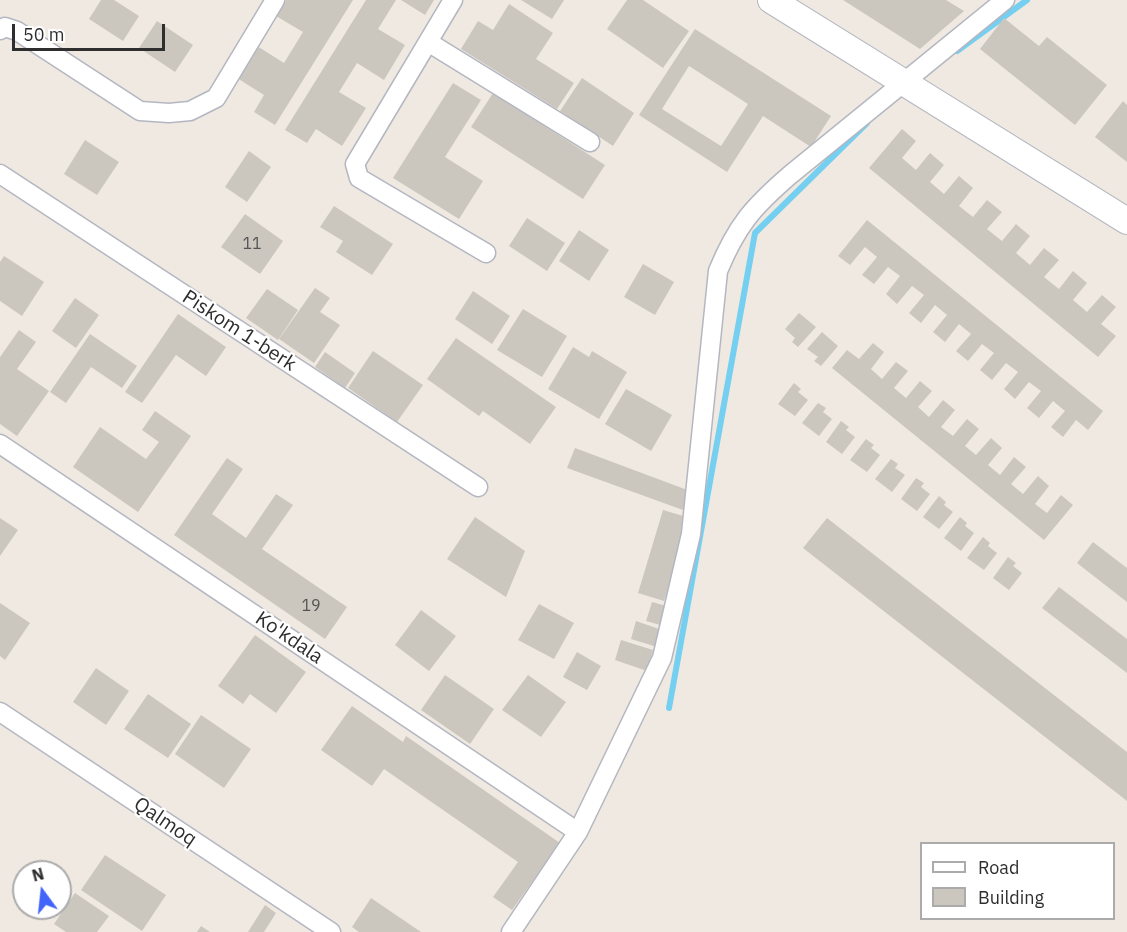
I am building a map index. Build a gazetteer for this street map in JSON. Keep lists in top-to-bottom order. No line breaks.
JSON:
{"streets":{"street":["Piskom 1-berk","Ko'kdala","Qalmoq"]},"house_numbers":["11","19"],"legend":["Road","Building"],"scale_bar":"50 m","north":"top"}
